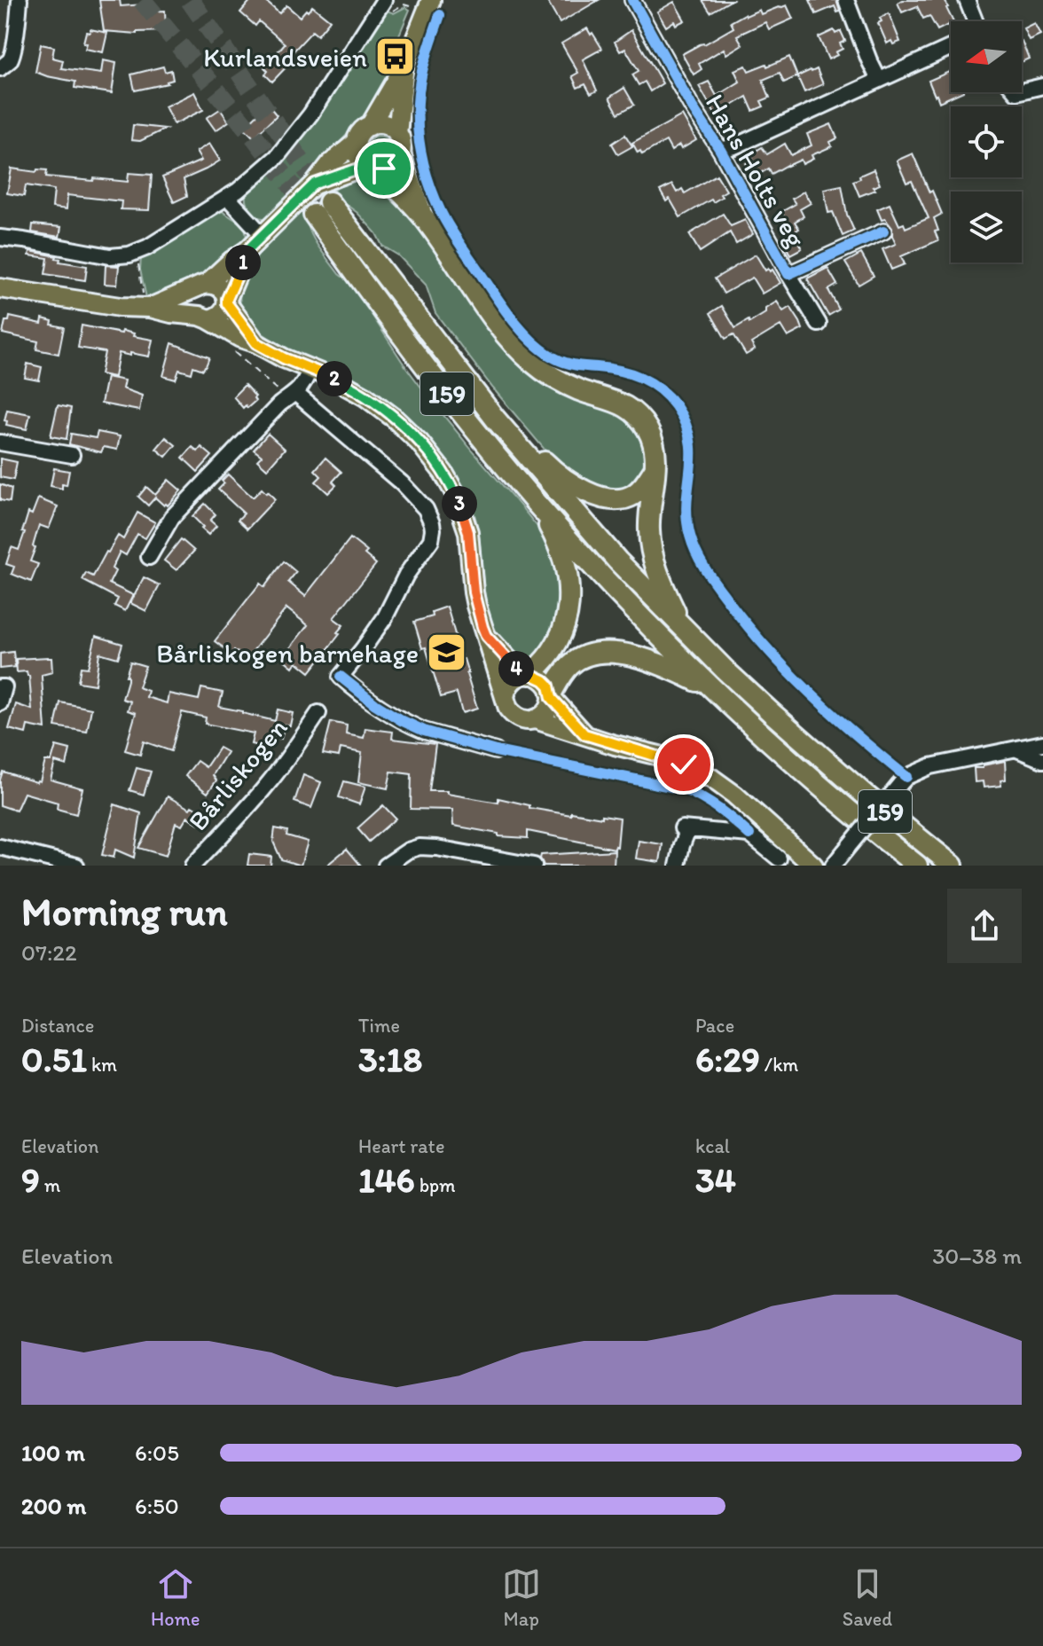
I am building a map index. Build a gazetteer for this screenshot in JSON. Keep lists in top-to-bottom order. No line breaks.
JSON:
{"streets":{"highway":["159"],"street":["Hans Holts veg","Bårliskogen"]},"places":{"bus stop":["Kurlandsveien"],"school or university":["Bårliskogen barnehage"]},"north":"left","page":{"pins":["1","2","3","4"],"heading":["Morning run","07:22"],"stats":[["Distance","0.51 km"],["Time","3:18"],["Pace","6:29 /km"],["Elevation","9 m"],["Heart rate","146 bpm"],["kcal","34"]],"chart":["Elevation","30–38 m"],"list":[{"name":"100 m","note":"6:05"},{"name":"200 m","note":"6:50"}],"tabs":["Home","Map","Saved"]}}
